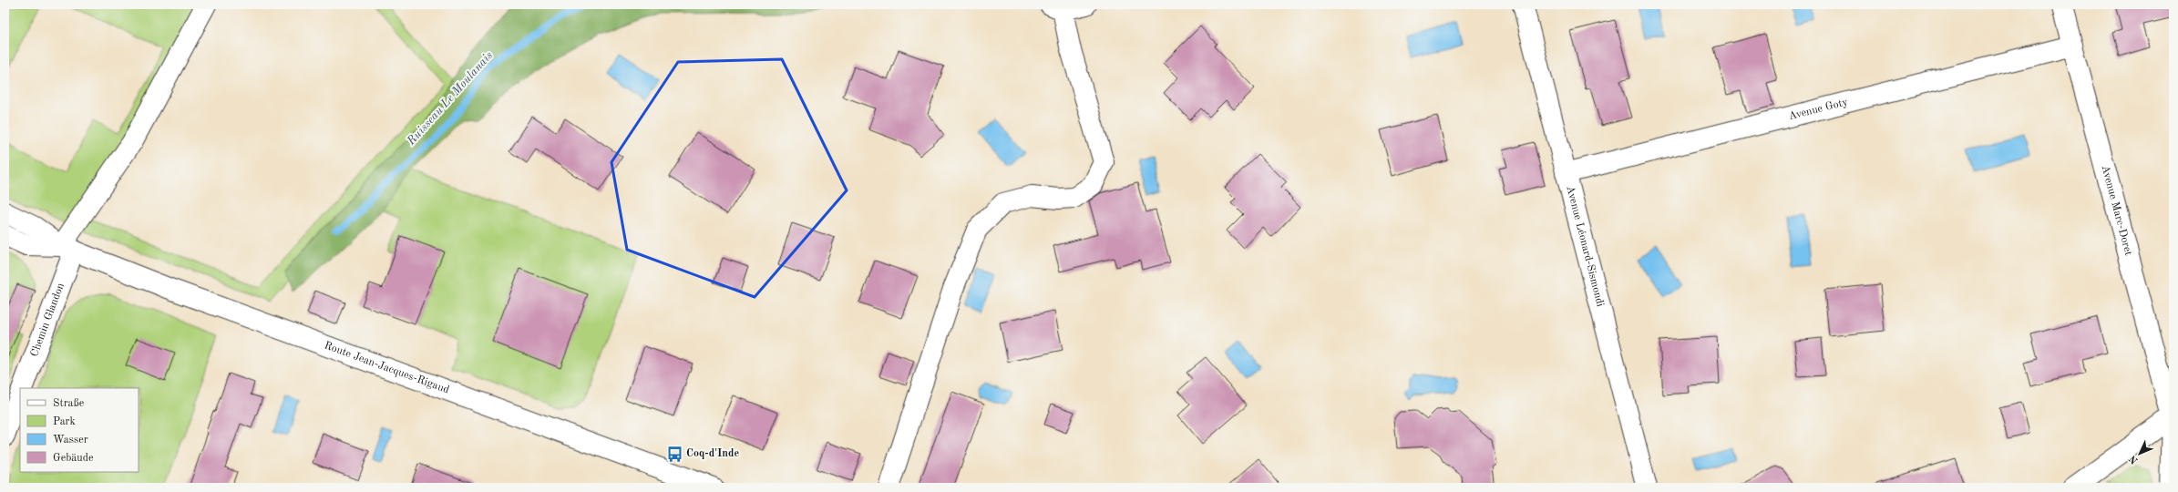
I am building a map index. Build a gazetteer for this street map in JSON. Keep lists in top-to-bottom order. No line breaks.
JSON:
{"streets":{"street":["Avenue Goty","Avenue Marc-Doret","Avenue Léonard-Sismondi","Chemin Glandon","Route Jean-Jacques-Rigaud"]},"crossings":[["Avenue Goty","Avenue Marc-Doret"],["Avenue Goty","Avenue Léonard-Sismondi"],["Chemin Glandon","Route Jean-Jacques-Rigaud"]],"water":["Ruisseau Le Moulanais"],"places":{"bus stop":["Coq-d'Inde"]},"legend":["Straße","Park","Wasser","Gebäude"],"north":"bottom left"}
